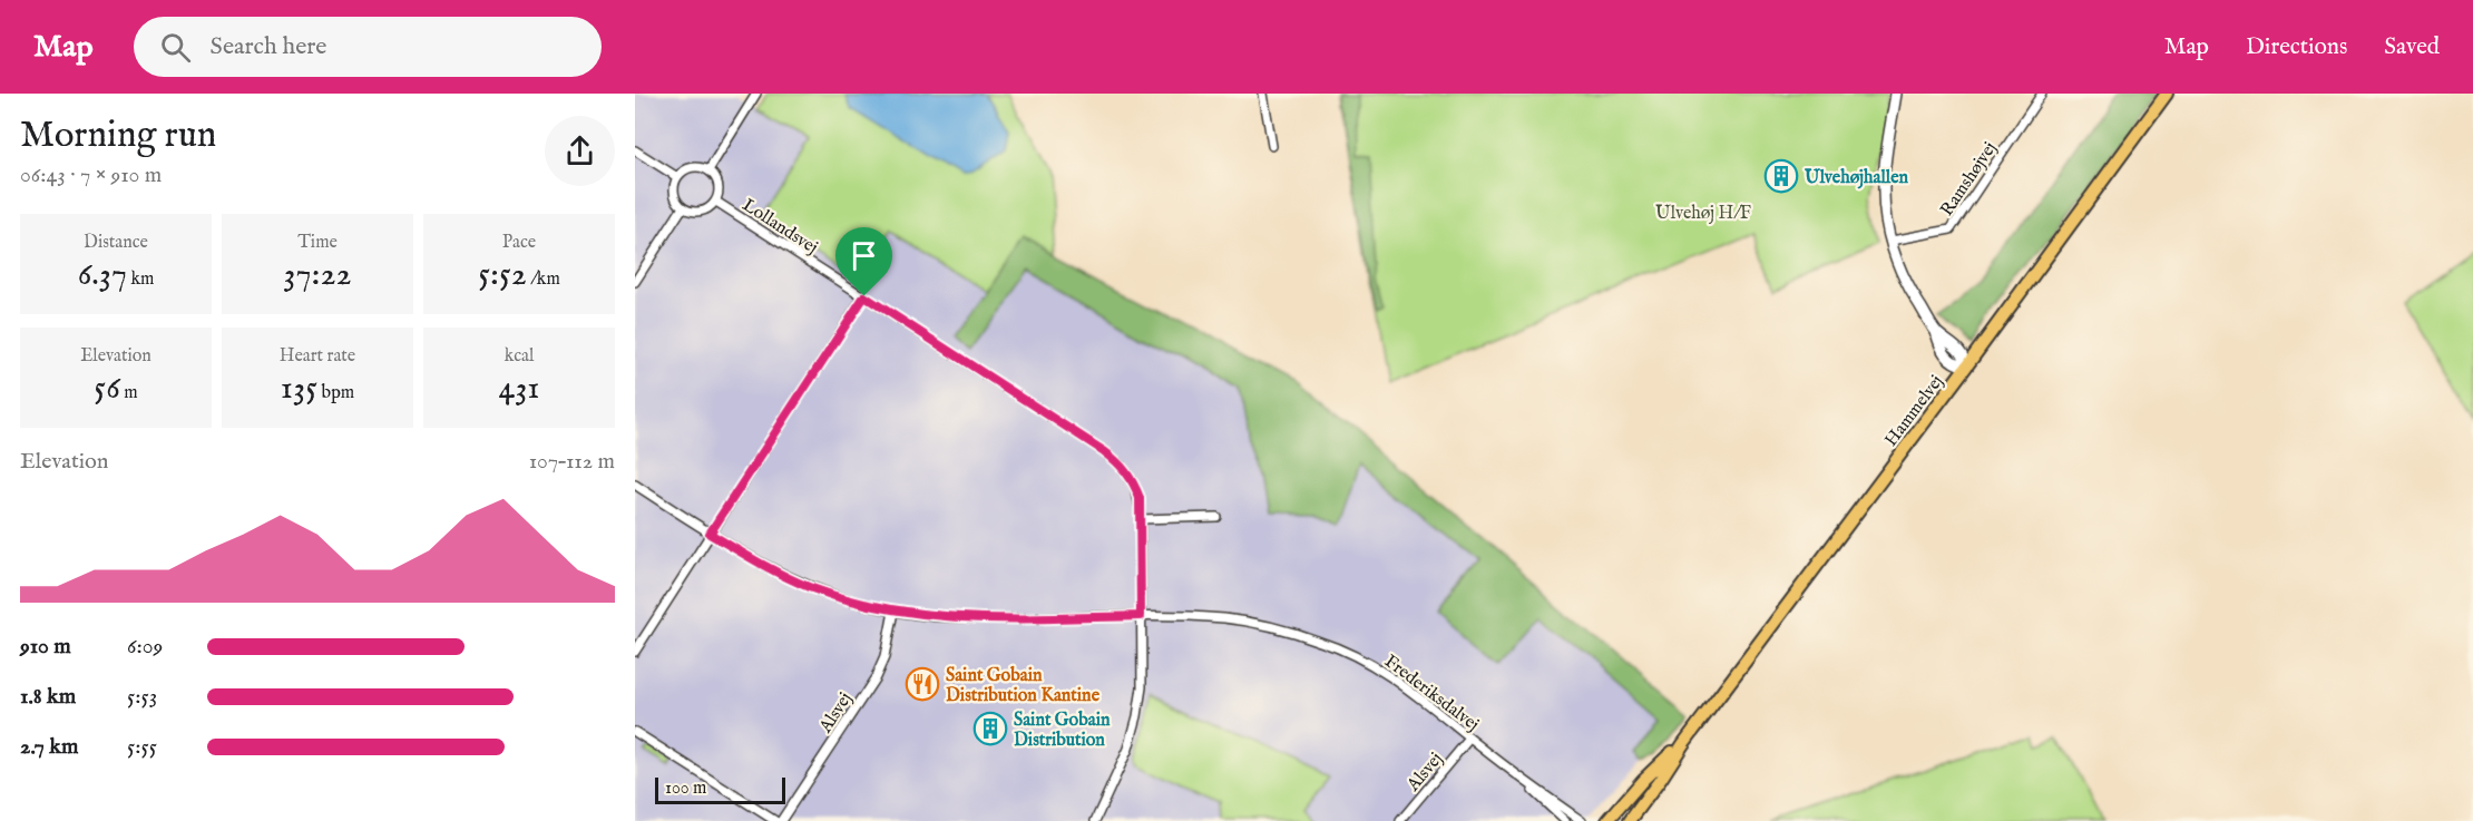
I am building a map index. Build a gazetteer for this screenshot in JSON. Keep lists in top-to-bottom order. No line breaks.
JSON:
{"streets":{"main road":["Hammelvej"],"street":["Ramshøjvej","Lollandsvej","Frederiksdalvej","Alsvej"]},"crossings":[["Lollandsvej","Frederiksdalvej"],["Frederiksdalvej","Alsvej"]],"parks":["Ulvehøj H/F"],"places":{"building":["Ulvehøjhallen","Saint Gobain Distribution"],"restaurant":["Saint Gobain Distribution Kantine"]},"scale_bar":"100 m","page":{"header":"Map","search":"Search here","nav":["Map","Directions","Saved"],"heading":["Morning run","06:43 · 7 × 910 m"],"stats":[["Distance","6.37 km"],["Time","37:22"],["Pace","5:52 /km"],["Elevation","56 m"],["Heart rate","135 bpm"],["kcal","431"]],"chart":["Elevation","107–112 m"],"list":[{"name":"910 m","note":"6:09"},{"name":"1.8 km","note":"5:53"},{"name":"2.7 km","note":"5:55"}],"scale":"100 m"}}
